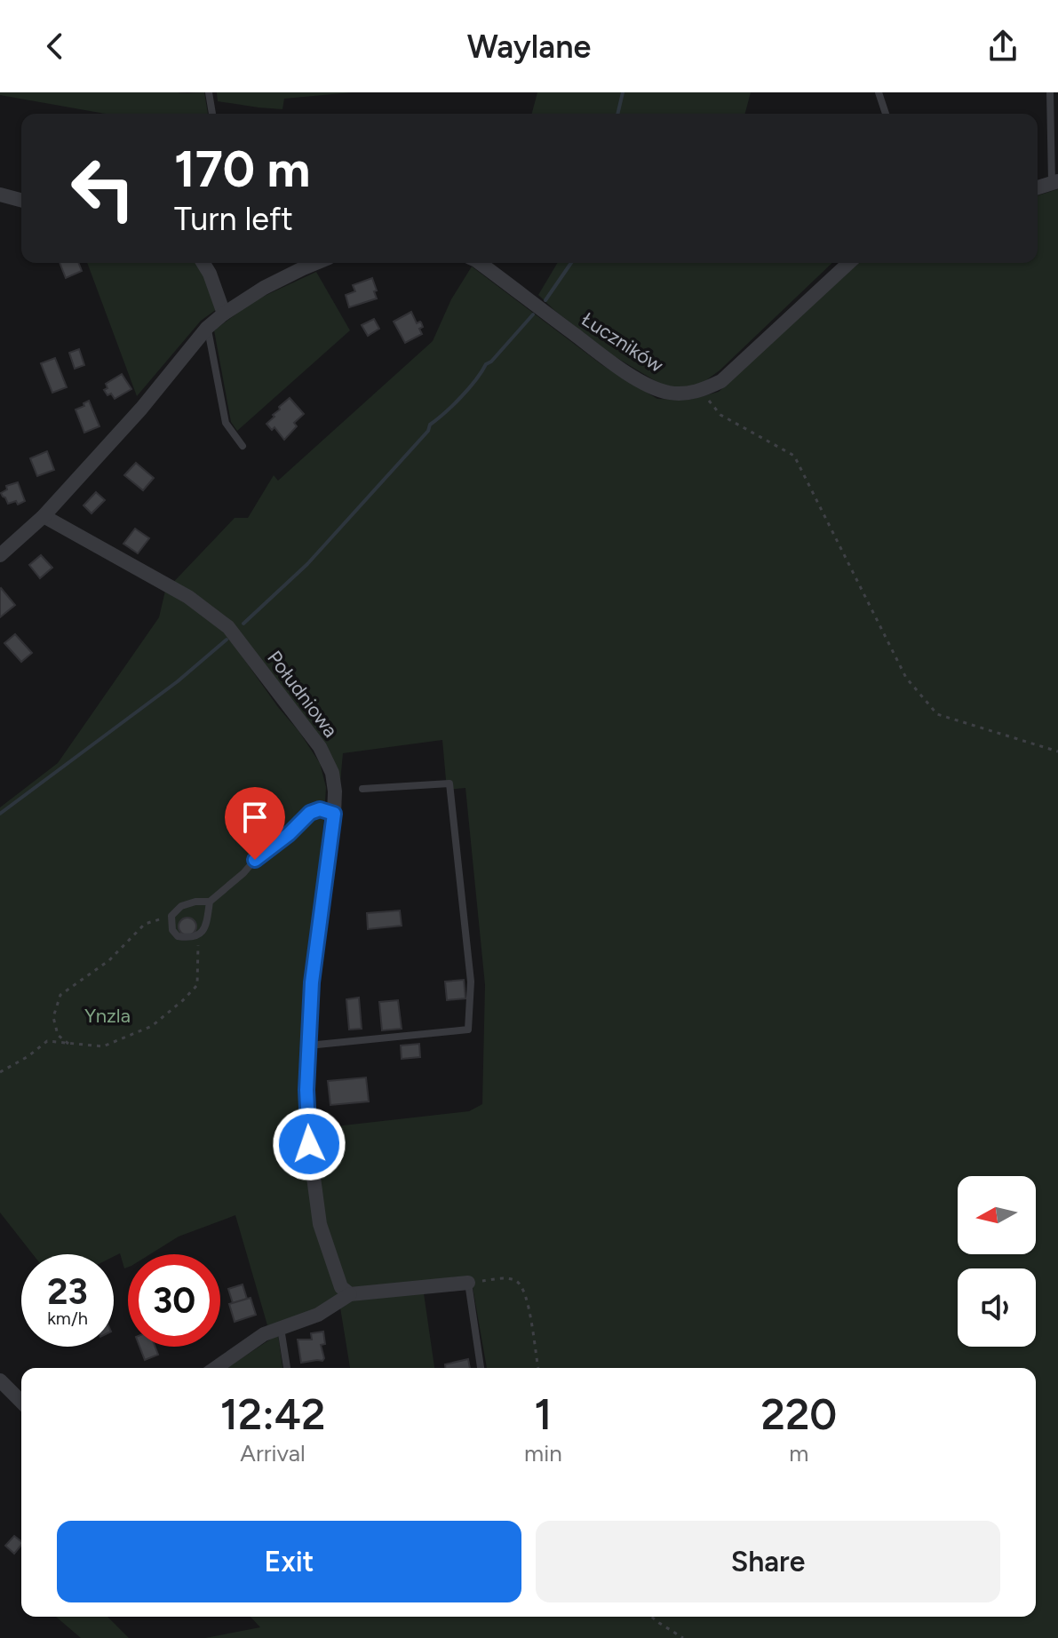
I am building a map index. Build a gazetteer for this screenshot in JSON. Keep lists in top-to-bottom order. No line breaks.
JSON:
{"streets":{"street":["Łuczników","Południowa"]},"parks":["Ynzla"],"north":"left","page":{"header":"Waylane","turn":["170 m","Turn left"],"speed":"23 km/h","limit":"30","eta":["12:42","Arrival","1","min","220","m"],"buttons":["Exit","Share"]}}
